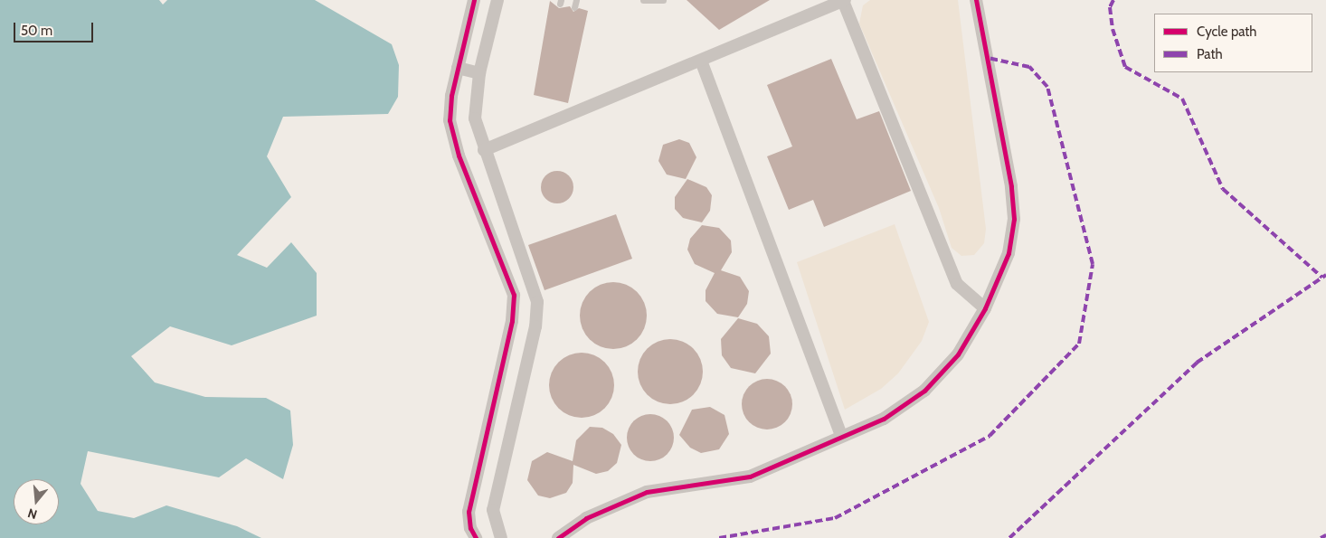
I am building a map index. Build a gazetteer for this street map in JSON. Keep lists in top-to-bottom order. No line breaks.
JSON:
{"legend":["Cycle path","Path"],"scale_bar":"50 m","north":"bottom"}
